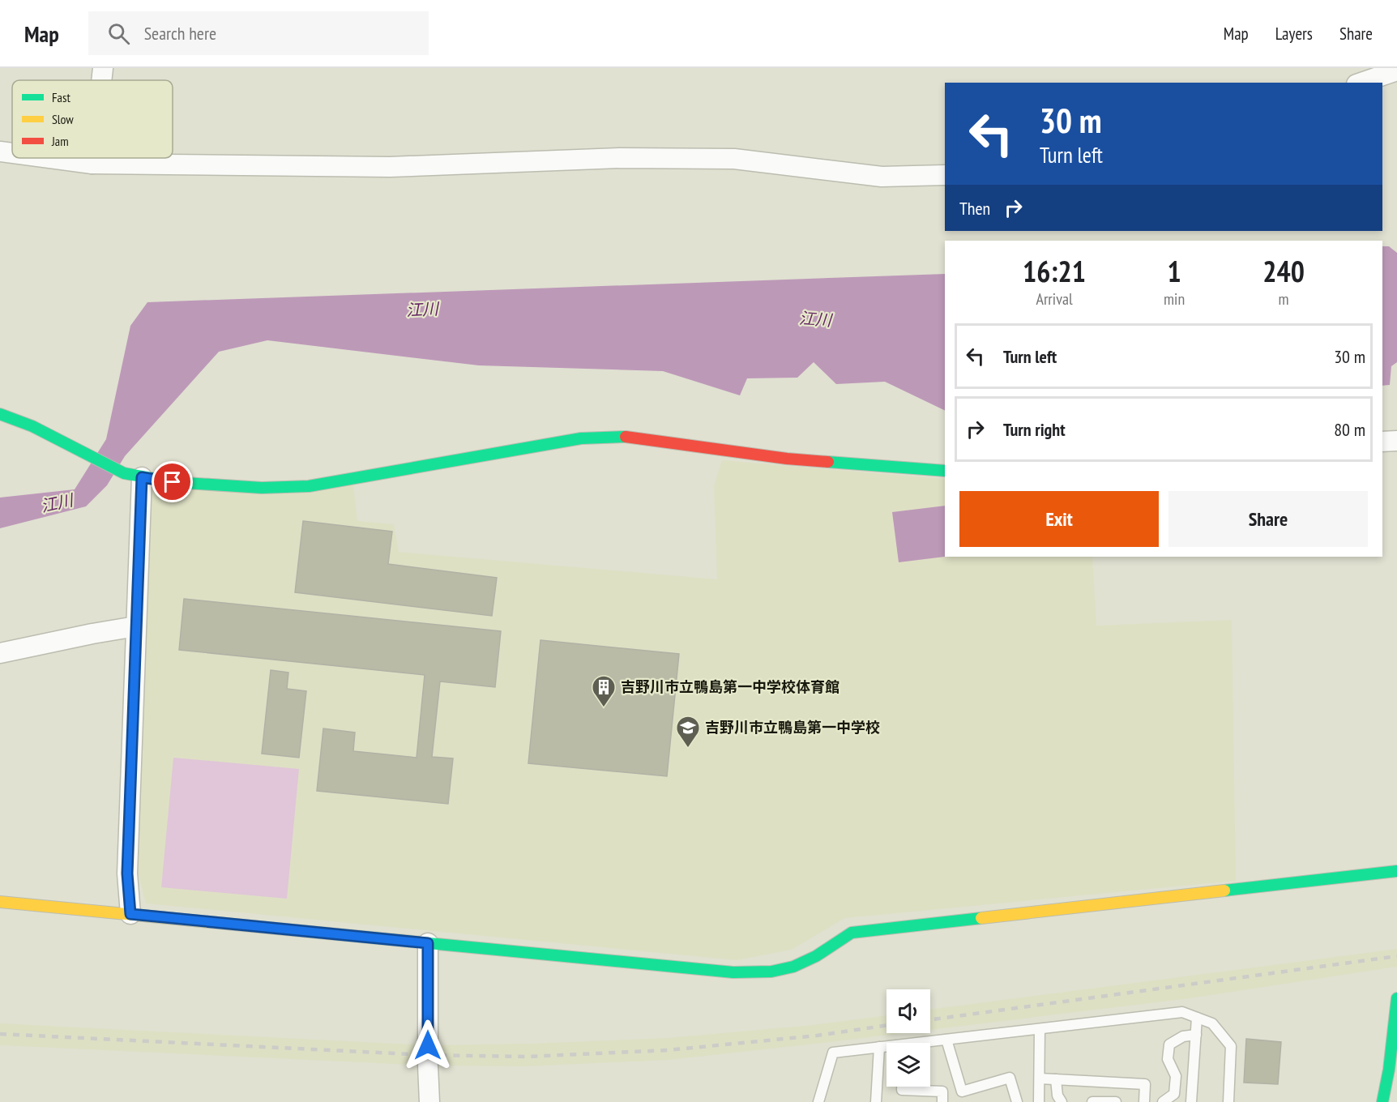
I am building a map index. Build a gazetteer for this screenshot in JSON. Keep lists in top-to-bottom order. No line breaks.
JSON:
{"water":["江川"],"places":{"building":["吉野川市立鴨島第一中学校体育館"],"school or university":["吉野川市立鴨島第一中学校"]},"legend":["Fast","Slow","Jam"],"page":{"header":"Map","search":"Search here","nav":["Map","Layers","Share"],"turn":["30 m","Turn left"],"then":"Then","eta":["16:21","Arrival","1","min","240","m"],"list":[{"name":"Turn left","value":"30 m"},{"name":"Turn right","value":"80 m"}],"buttons":["Exit","Share"]}}
